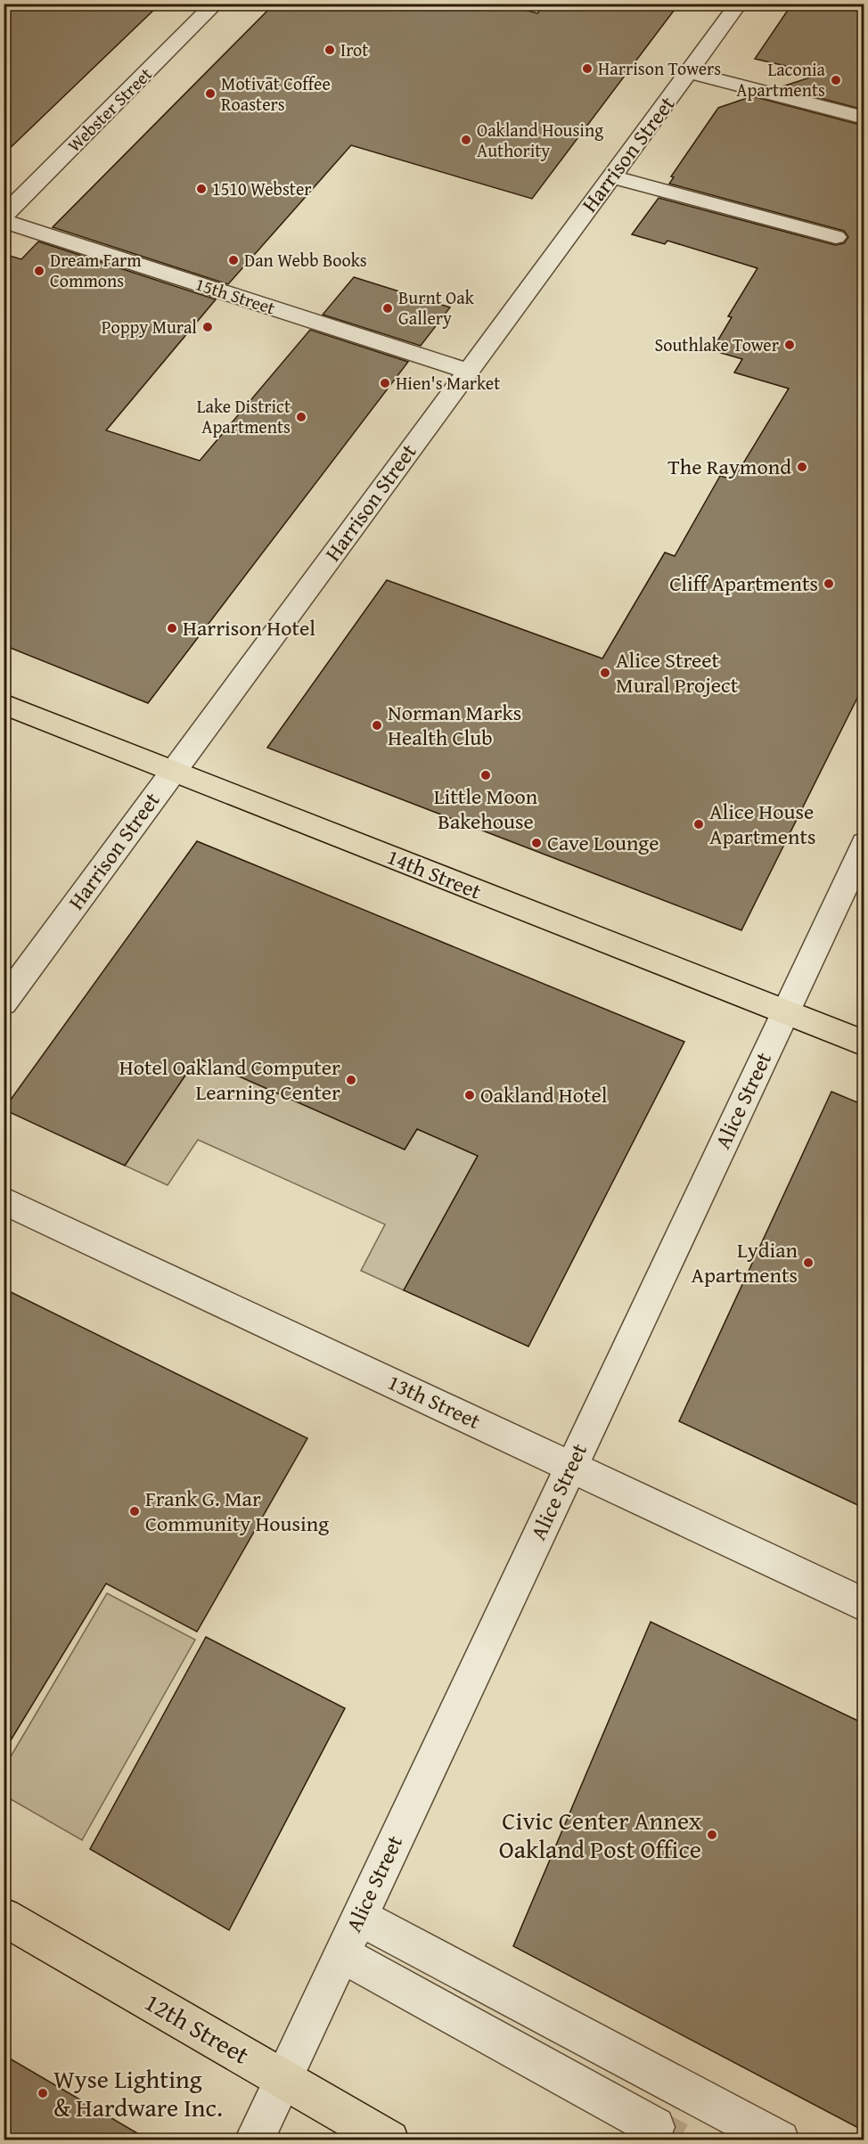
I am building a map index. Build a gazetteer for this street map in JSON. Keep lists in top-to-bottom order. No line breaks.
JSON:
{"streets":{"main road":["14th Street","12th Street"],"street":["Webster Street","Harrison Street","15th Street","Alice Street","13th Street"]},"crossings":[["Harrison Street","15th Street"],["Harrison Street","14th Street"],["14th Street","Alice Street"],["Alice Street","13th Street"],["Alice Street","12th Street"]],"places":["Irot","Harrison Towers","Laconia Apartments","Motivāt Coffee Roasters","Oakland Housing Authority","1510 Webster","Dan Webb Books","Dream Farm Commons","Burnt Oak Gallery","Poppy Mural","Southlake Tower","Hien's Market","Lake District Apartments","The Raymond","Cliff Apartments","Harrison Hotel","Alice Street Mural Project","Norman Marks Health Club","Little Moon Bakehouse","Alice House Apartments","Cave Lounge","Hotel Oakland Computer Learning Center","Oakland Hotel","Lydian Apartments","Frank G. Mar Community Housing","Civic Center Annex Oakland Post Office","Wyse Lighting & Hardware Inc."]}
